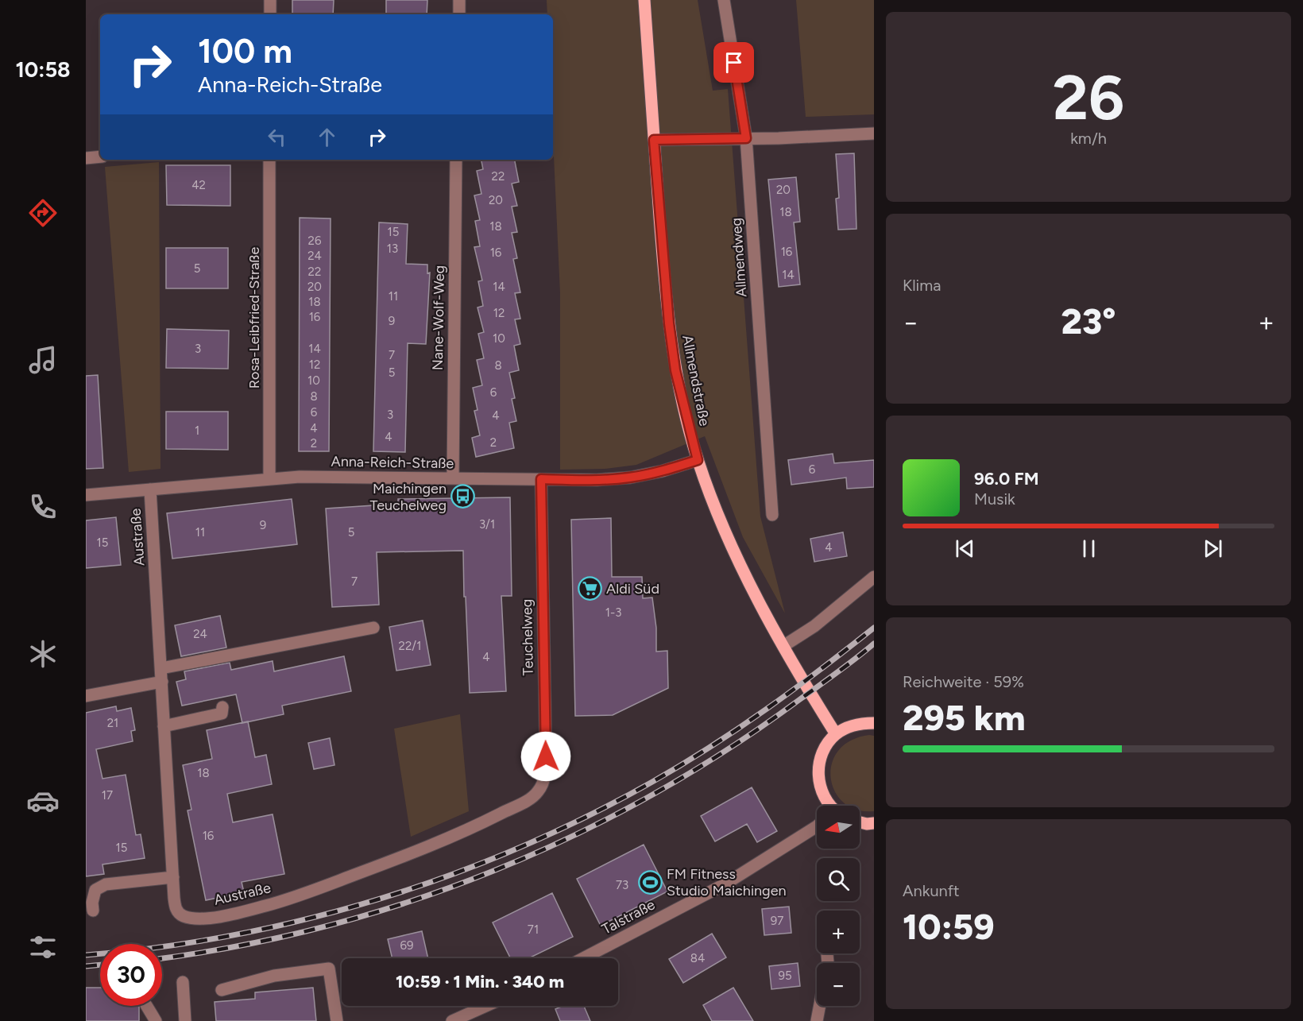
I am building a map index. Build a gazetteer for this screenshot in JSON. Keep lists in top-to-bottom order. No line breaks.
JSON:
{"streets":{"main road":["Allmendstraße"],"street":["Allmendweg","Rosa-Leibfried-Straße","Nane-Wolf-Weg","Anna-Reich-Straße","Austraße","Teuchelweg","Talstraße"]},"crossings":[["Rosa-Leibfried-Straße","Anna-Reich-Straße"],["Nane-Wolf-Weg","Anna-Reich-Straße"],["Allmendstraße","Anna-Reich-Straße"],["Anna-Reich-Straße","Austraße"],["Anna-Reich-Straße","Teuchelweg"],["Austraße","Teuchelweg"]],"places":{"bus stop":["Maichingen Teuchelweg"],"supermarket":["Aldi Süd"],"sports":["FM Fitness Studio Maichingen"]},"house_numbers":["22","42","20","20","18","18","15","26","13","16","16","24","5","22","14","20","14","11","18","12","16","9","10","3","14","7","12","8","5","10","6","8","6","3","4","4","1","4","2","2","6","3/1","9","11","5","15","4","7","1-3","24","22/1","4","21","18","17","16","15","73","97","71","69","84","95"],"north":"left","page":{"tabs":"10:58","tile":[["26","km/h"],"Klima",["Reichweite · 59%","295 km"],["Ankunft","10:59"]],"turn":["100 m","Anna-Reich-Straße"],"heat":["−","23°","+"],"song":["96.0 FM","Musik"],"map_buttons":["+","−"],"limit":"30","trip":"10:59 · 1 Min. · 340 m"}}
